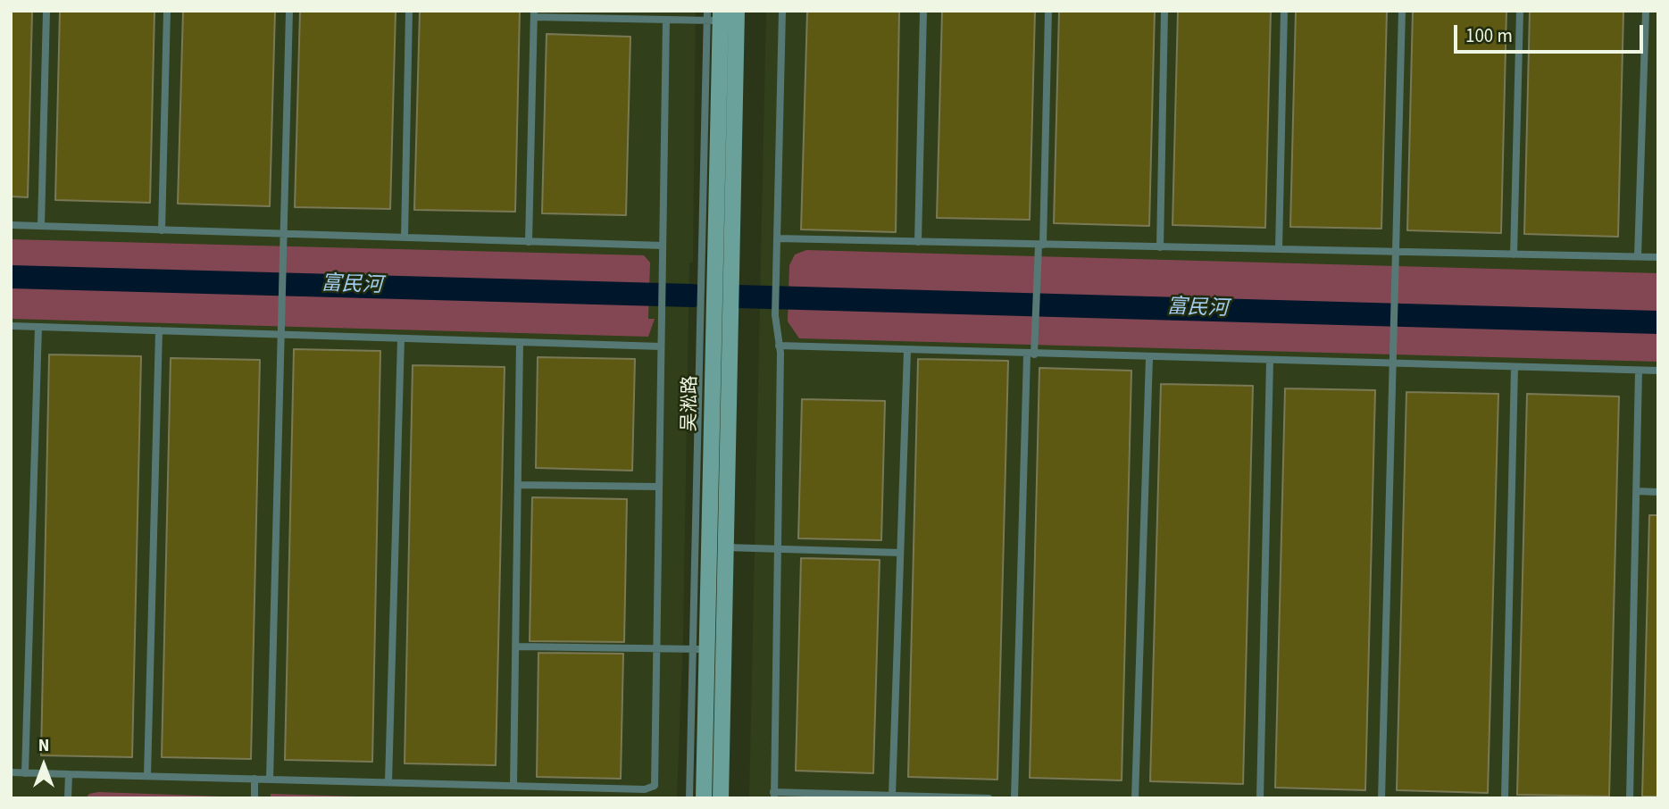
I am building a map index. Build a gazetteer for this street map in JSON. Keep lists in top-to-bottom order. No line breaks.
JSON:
{"streets":{"main road":["吴淞路"]},"water":["富民河"],"scale_bar":"100 m","north":"top"}
